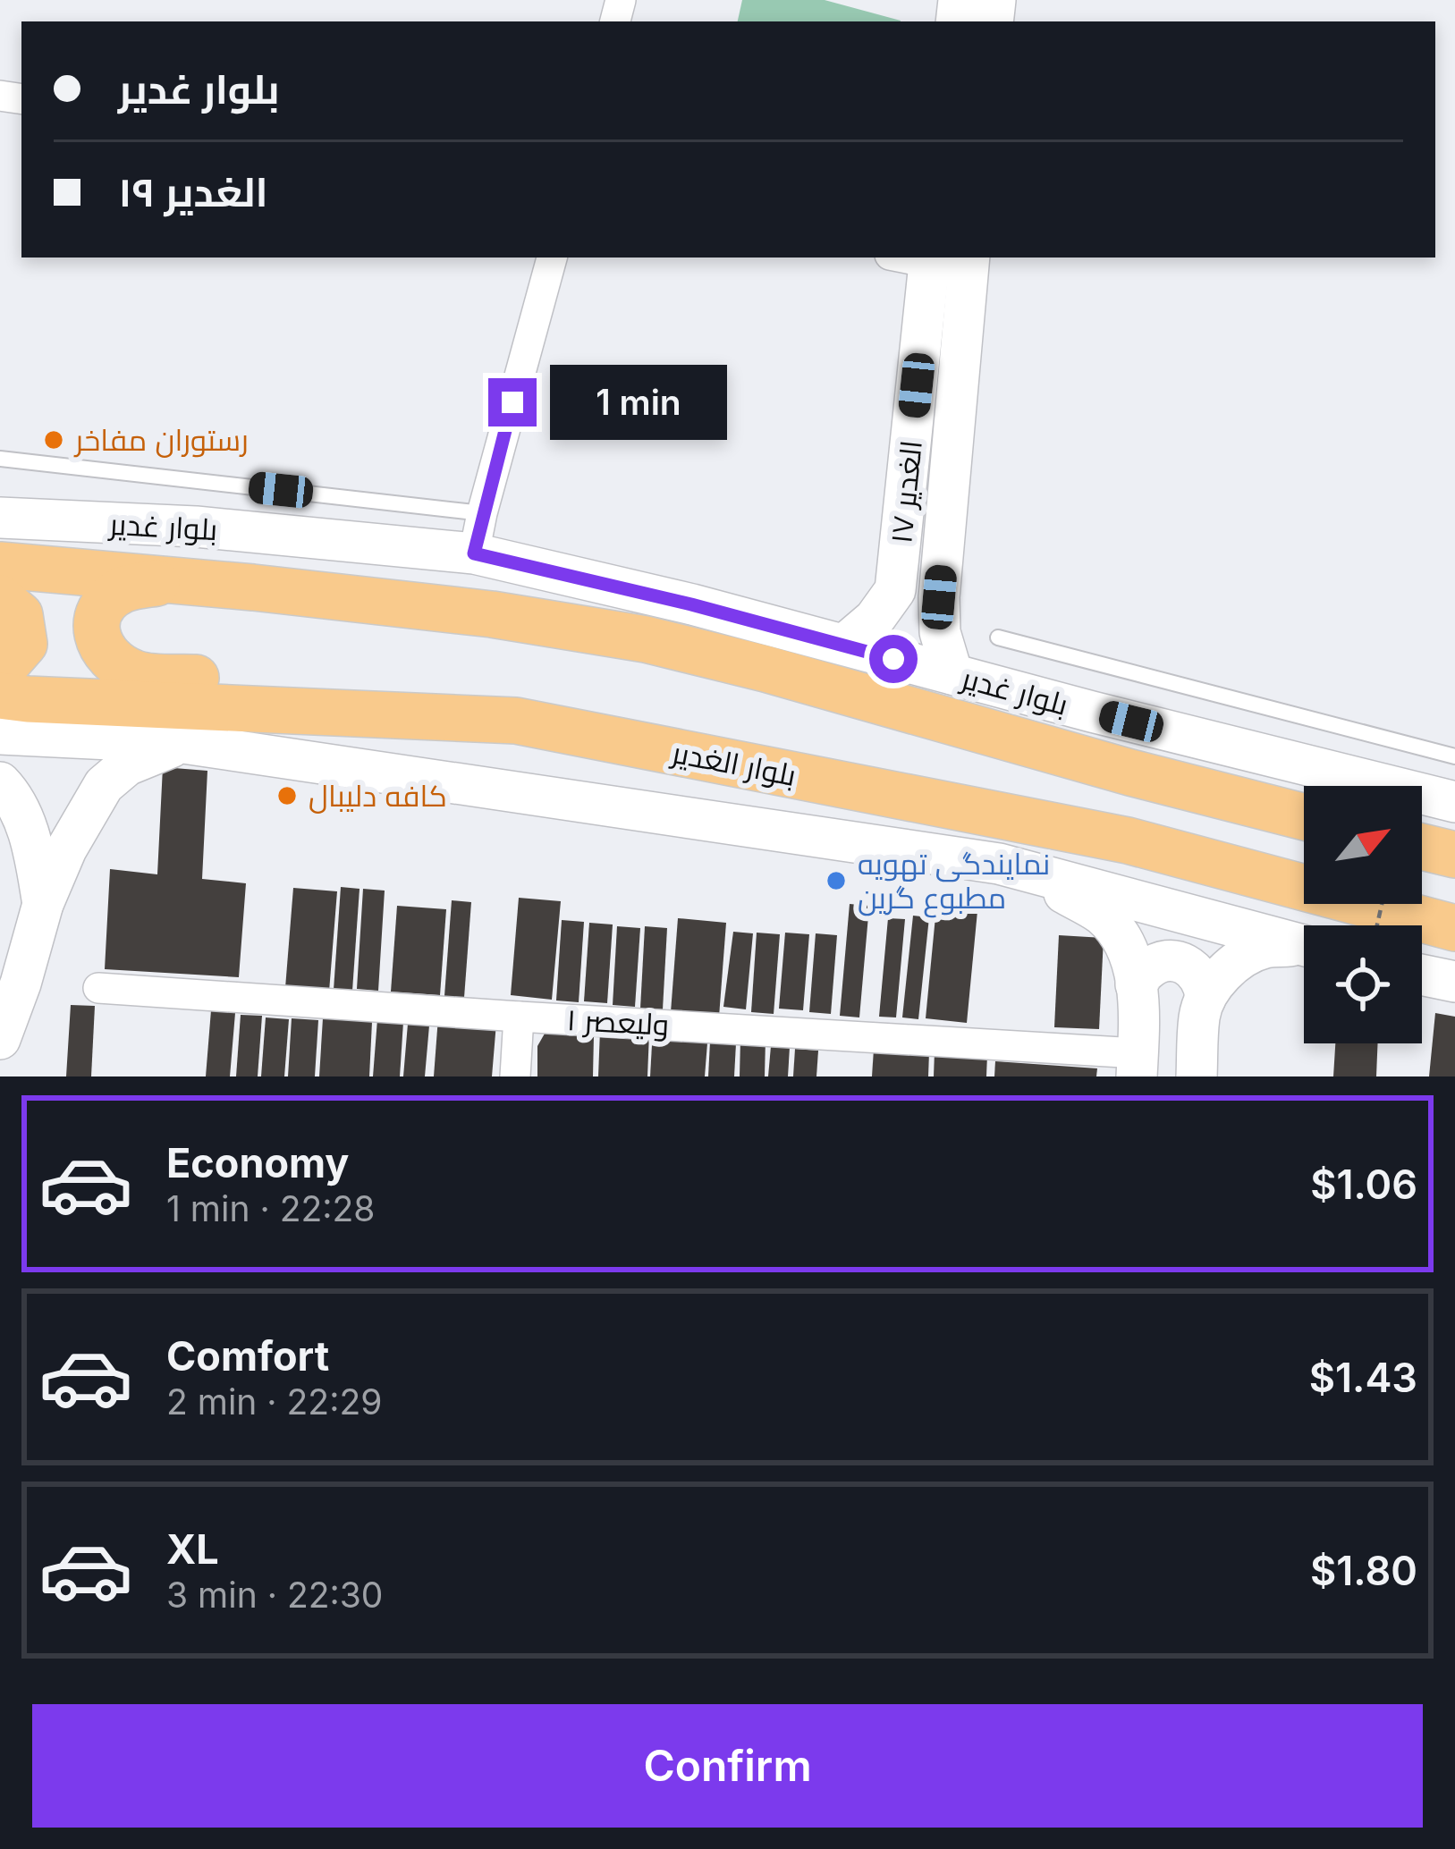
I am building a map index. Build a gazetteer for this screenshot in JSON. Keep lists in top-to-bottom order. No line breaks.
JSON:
{"streets":{"main road":["الغدیر ۱۷","بلوار غدیر","بلوار الغدیر"],"street":["ولیعصر ۱"]},"crossings":[["الغدیر ۱۷","بلوار غدیر"]],"places":["رستوران مفاخر","کافه دلیبال","نمایندگی تهویه مطبوع گرین"],"north":"top right","page":{"banner":["بلوار غدیر","الغدیر ۱۹"],"bubble":"1 min","list":[{"name":"Economy","note":"1 min · 22:28","value":"$1.06"},{"name":"Comfort","note":"2 min · 22:29","value":"$1.43"},{"name":"XL","note":"3 min · 22:30","value":"$1.80"}],"buttons":"Confirm"}}
